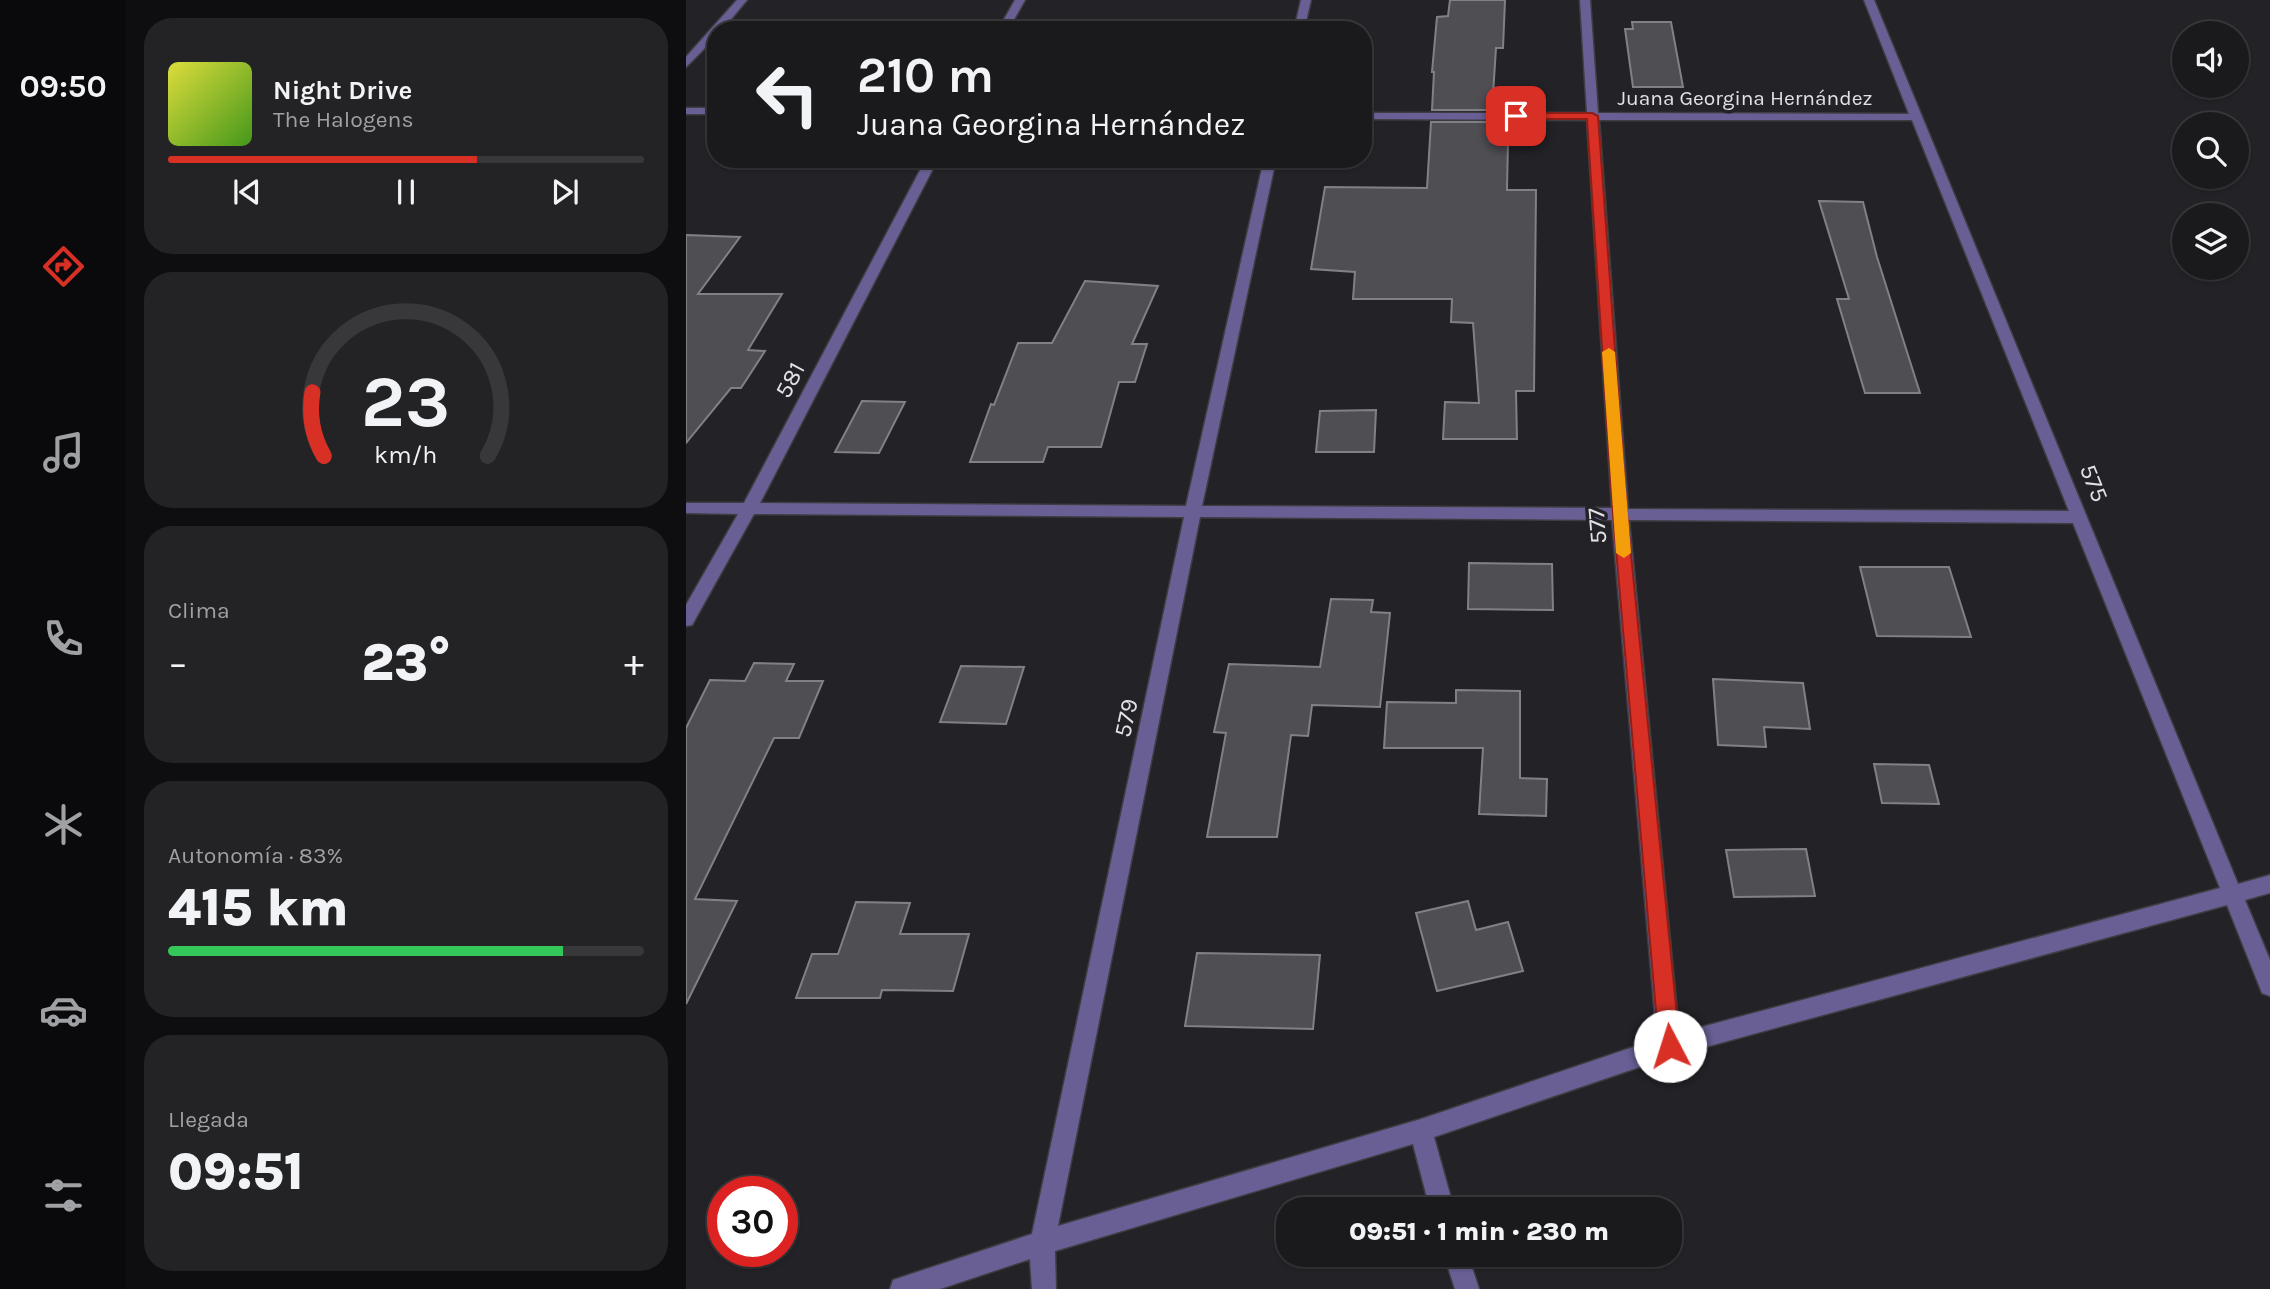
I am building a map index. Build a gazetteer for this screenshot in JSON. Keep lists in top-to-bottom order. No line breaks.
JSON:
{"streets":{"street":["Juana Georgina Hernández","581","575","577","579"]},"crossings":[["Juana Georgina Hernández","575"],["Juana Georgina Hernández","577"]],"page":{"tabs":"09:50","turn":["210 m","Juana Georgina Hernández"],"song":["Night Drive","The Halogens"],"tile":["Clima",["Autonomía · 83%","415 km"],["Llegada","09:51"]],"heat":["−","23°","+"],"limit":"30","trip":"09:51 · 1 min · 230 m","gauge":["23","km/h"]}}
